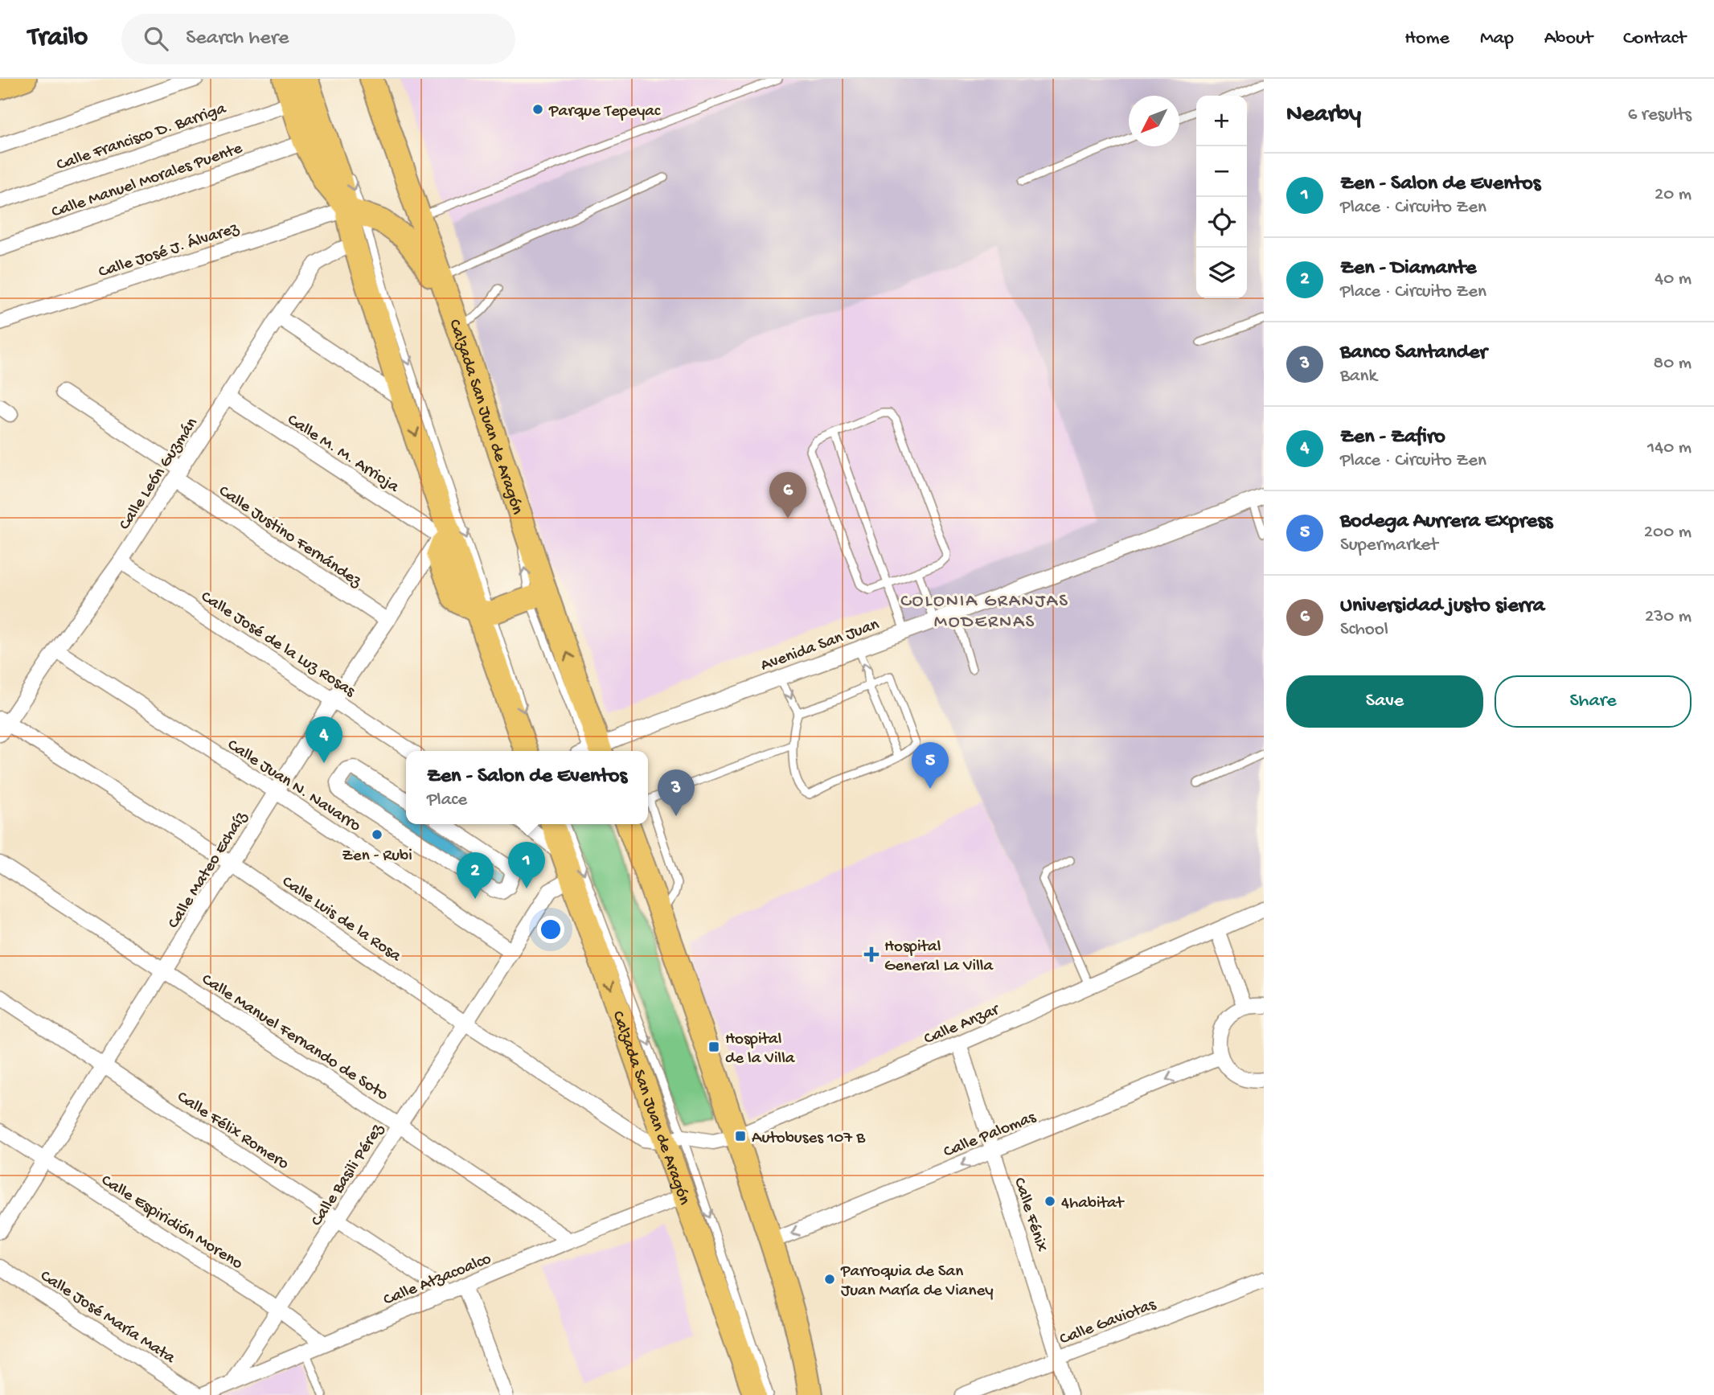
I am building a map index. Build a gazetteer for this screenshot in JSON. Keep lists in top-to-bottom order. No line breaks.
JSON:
{"streets":{"main road":["Calzada San Juan de Aragón"],"street":["Calle Francisco D. Barriga","Calle Manuel Morales Puente","Calle José J. Álvarez","Calle M. M. Arrioja","Calle León Guzmán","Calle Justino Fernández","Calle José de la Luz Rosas","Avenida San Juan","Calle Juan N. Navarro","Calle Mateo Echaíz","Calle Luis de la Rosa","Calle Anzar","Calle Manuel Fernando de Soto","Calle Félix Romero","Calle Palomas","Calle Basili Pérez","Calle Fénix","Calle Espiridión Moreno","Calle Atzacoalco","Calle José María Mata","Calle Gaviotas"]},"crossings":[["Calzada San Juan de Aragón","Calle Luis de la Rosa"],["Calzada San Juan de Aragón","Calle Anzar"],["Calzada San Juan de Aragón","Calle Basili Pérez"],["Calzada San Juan de Aragón","Calle Atzacoalco"],["Calle M. M. Arrioja","Calle León Guzmán"],["Calle M. M. Arrioja","Calle Mateo Echaíz"],["Calle León Guzmán","Calle Justino Fernández"],["Calle León Guzmán","Calle José de la Luz Rosas"],["Calle León Guzmán","Calle Juan N. Navarro"],["Calle León Guzmán","Calle Luis de la Rosa"],["Calle Justino Fernández","Calle Mateo Echaíz"],["Calle José de la Luz Rosas","Calle Mateo Echaíz"],["Calle Juan N. Navarro","Calle Mateo Echaíz"],["Calle Juan N. Navarro","Calle Basili Pérez"],["Calle Mateo Echaíz","Calle Luis de la Rosa"],["Calle Mateo Echaíz","Calle Manuel Fernando de Soto"],["Calle Mateo Echaíz","Calle Félix Romero"],["Calle Mateo Echaíz","Calle Espiridión Moreno"],["Calle Luis de la Rosa","Calle Anzar"],["Calle Luis de la Rosa","Calle Basili Pérez"],["Calle Anzar","Calle Fénix"],["Calle Manuel Fernando de Soto","Calle Basili Pérez"],["Calle Manuel Fernando de Soto","Calle Atzacoalco"],["Calle Félix Romero","Calle Basili Pérez"],["Calle Félix Romero","Calle Atzacoalco"],["Calle Palomas","Calle Fénix"],["Calle Basili Pérez","Calle Espiridión Moreno"],["Calle Basili Pérez","Calle Atzacoalco"],["Calle Fénix","Calle Gaviotas"],["Calle Espiridión Moreno","Calle Atzacoalco"]],"one_way":["Calle Palomas"],"districts":["COLONIA GRANJAS MODERNAS"],"places":{"other":["Parque Tepeyac","Zen - Rubi","4habitat","Parroquia de San Juan María de Vianey"],"health":["Hospital General La Villa"],"transit":["Hospital de la Villa","Autobuses 107 B"]},"north":"bottom left","page":{"header":"Trailo","search":"Search here","nav":["Home","Map","About","Contact"],"heading":["Nearby","6 results"],"map_buttons":["+","−"],"list":[{"mark":"1","name":"Zen - Salon de Eventos","note":"Place · Circuito Zen","value":"20 m"},{"mark":"2","name":"Zen - Diamante","note":"Place · Circuito Zen","value":"40 m"},{"mark":"3","name":"Banco Santander","note":"Bank","value":"80 m"},{"mark":"4","name":"Zen - Zafiro","note":"Place · Circuito Zen","value":"140 m"},{"mark":"5","name":"Bodega Aurrera Express","note":"Supermarket","value":"200 m"},{"mark":"6","name":"Universidad justo sierra","note":"School","value":"230 m"}],"pins":["6","4","5","3","1","2"],"buttons":["Save","Share"],"popup":["Zen - Salon de Eventos","Place"]}}
